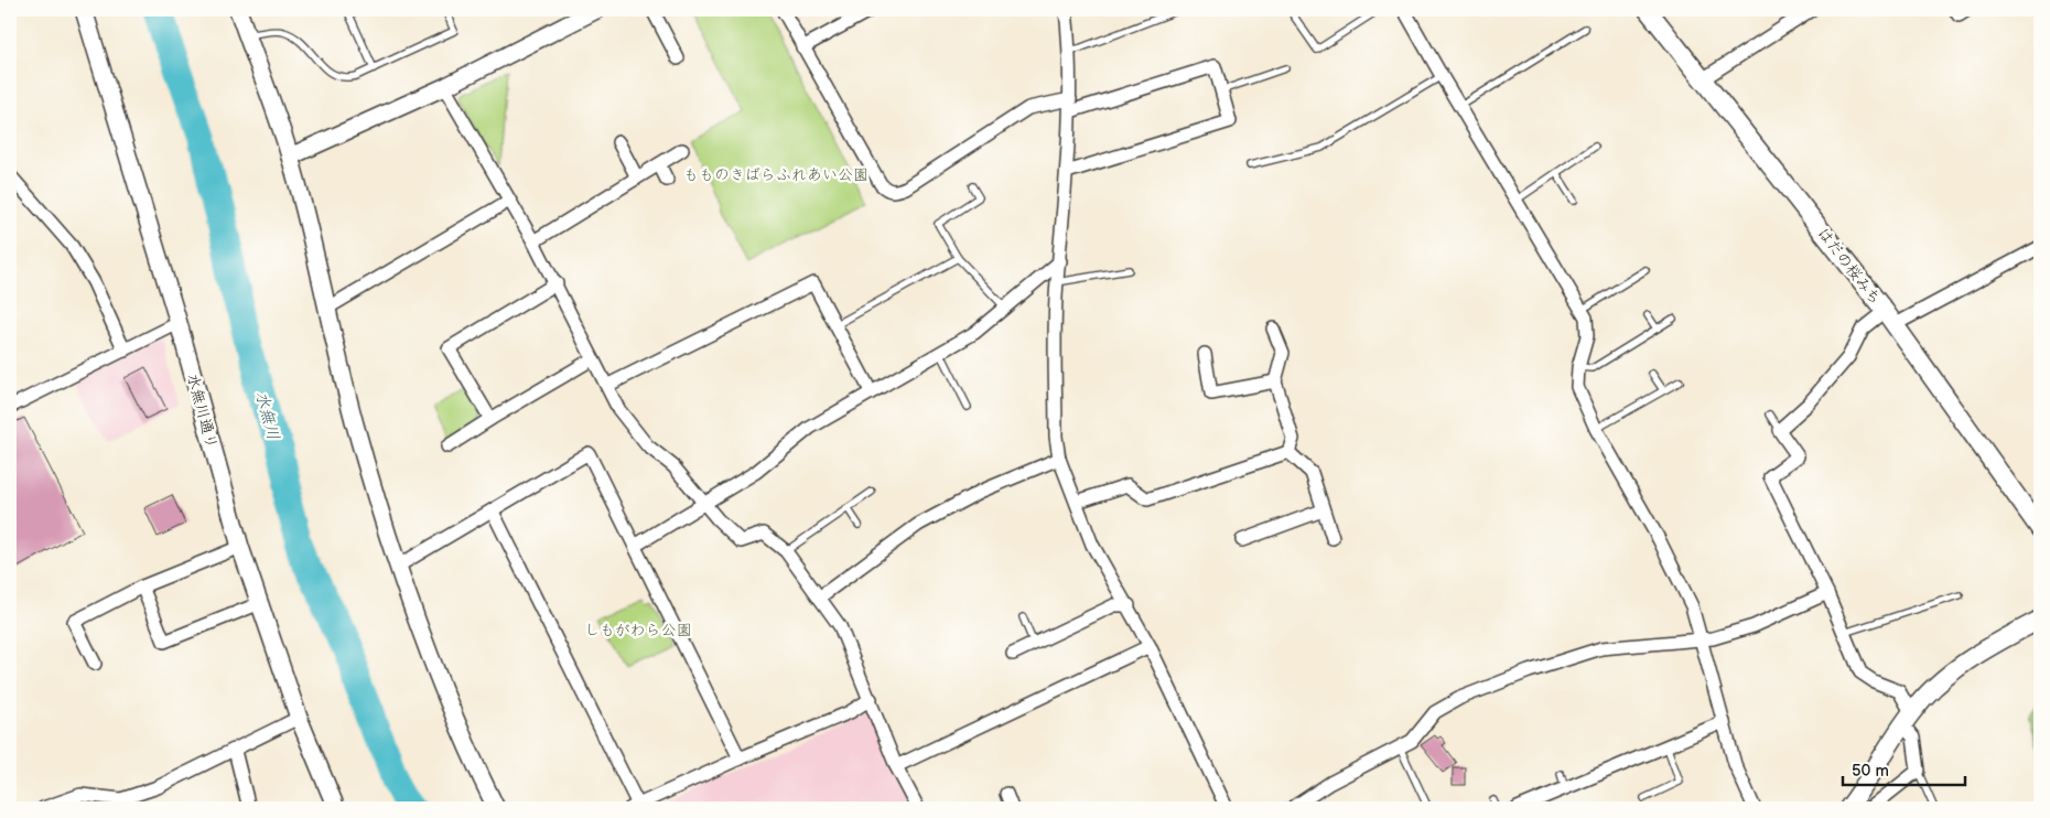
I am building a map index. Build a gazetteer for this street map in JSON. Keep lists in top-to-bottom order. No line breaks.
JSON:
{"streets":{"main road":["はだの桜みち"],"street":["水無川通り"]},"water":["水無川"],"parks":["もものきばらふれあい公園","しもがわら公園"],"scale_bar":"50 m"}
